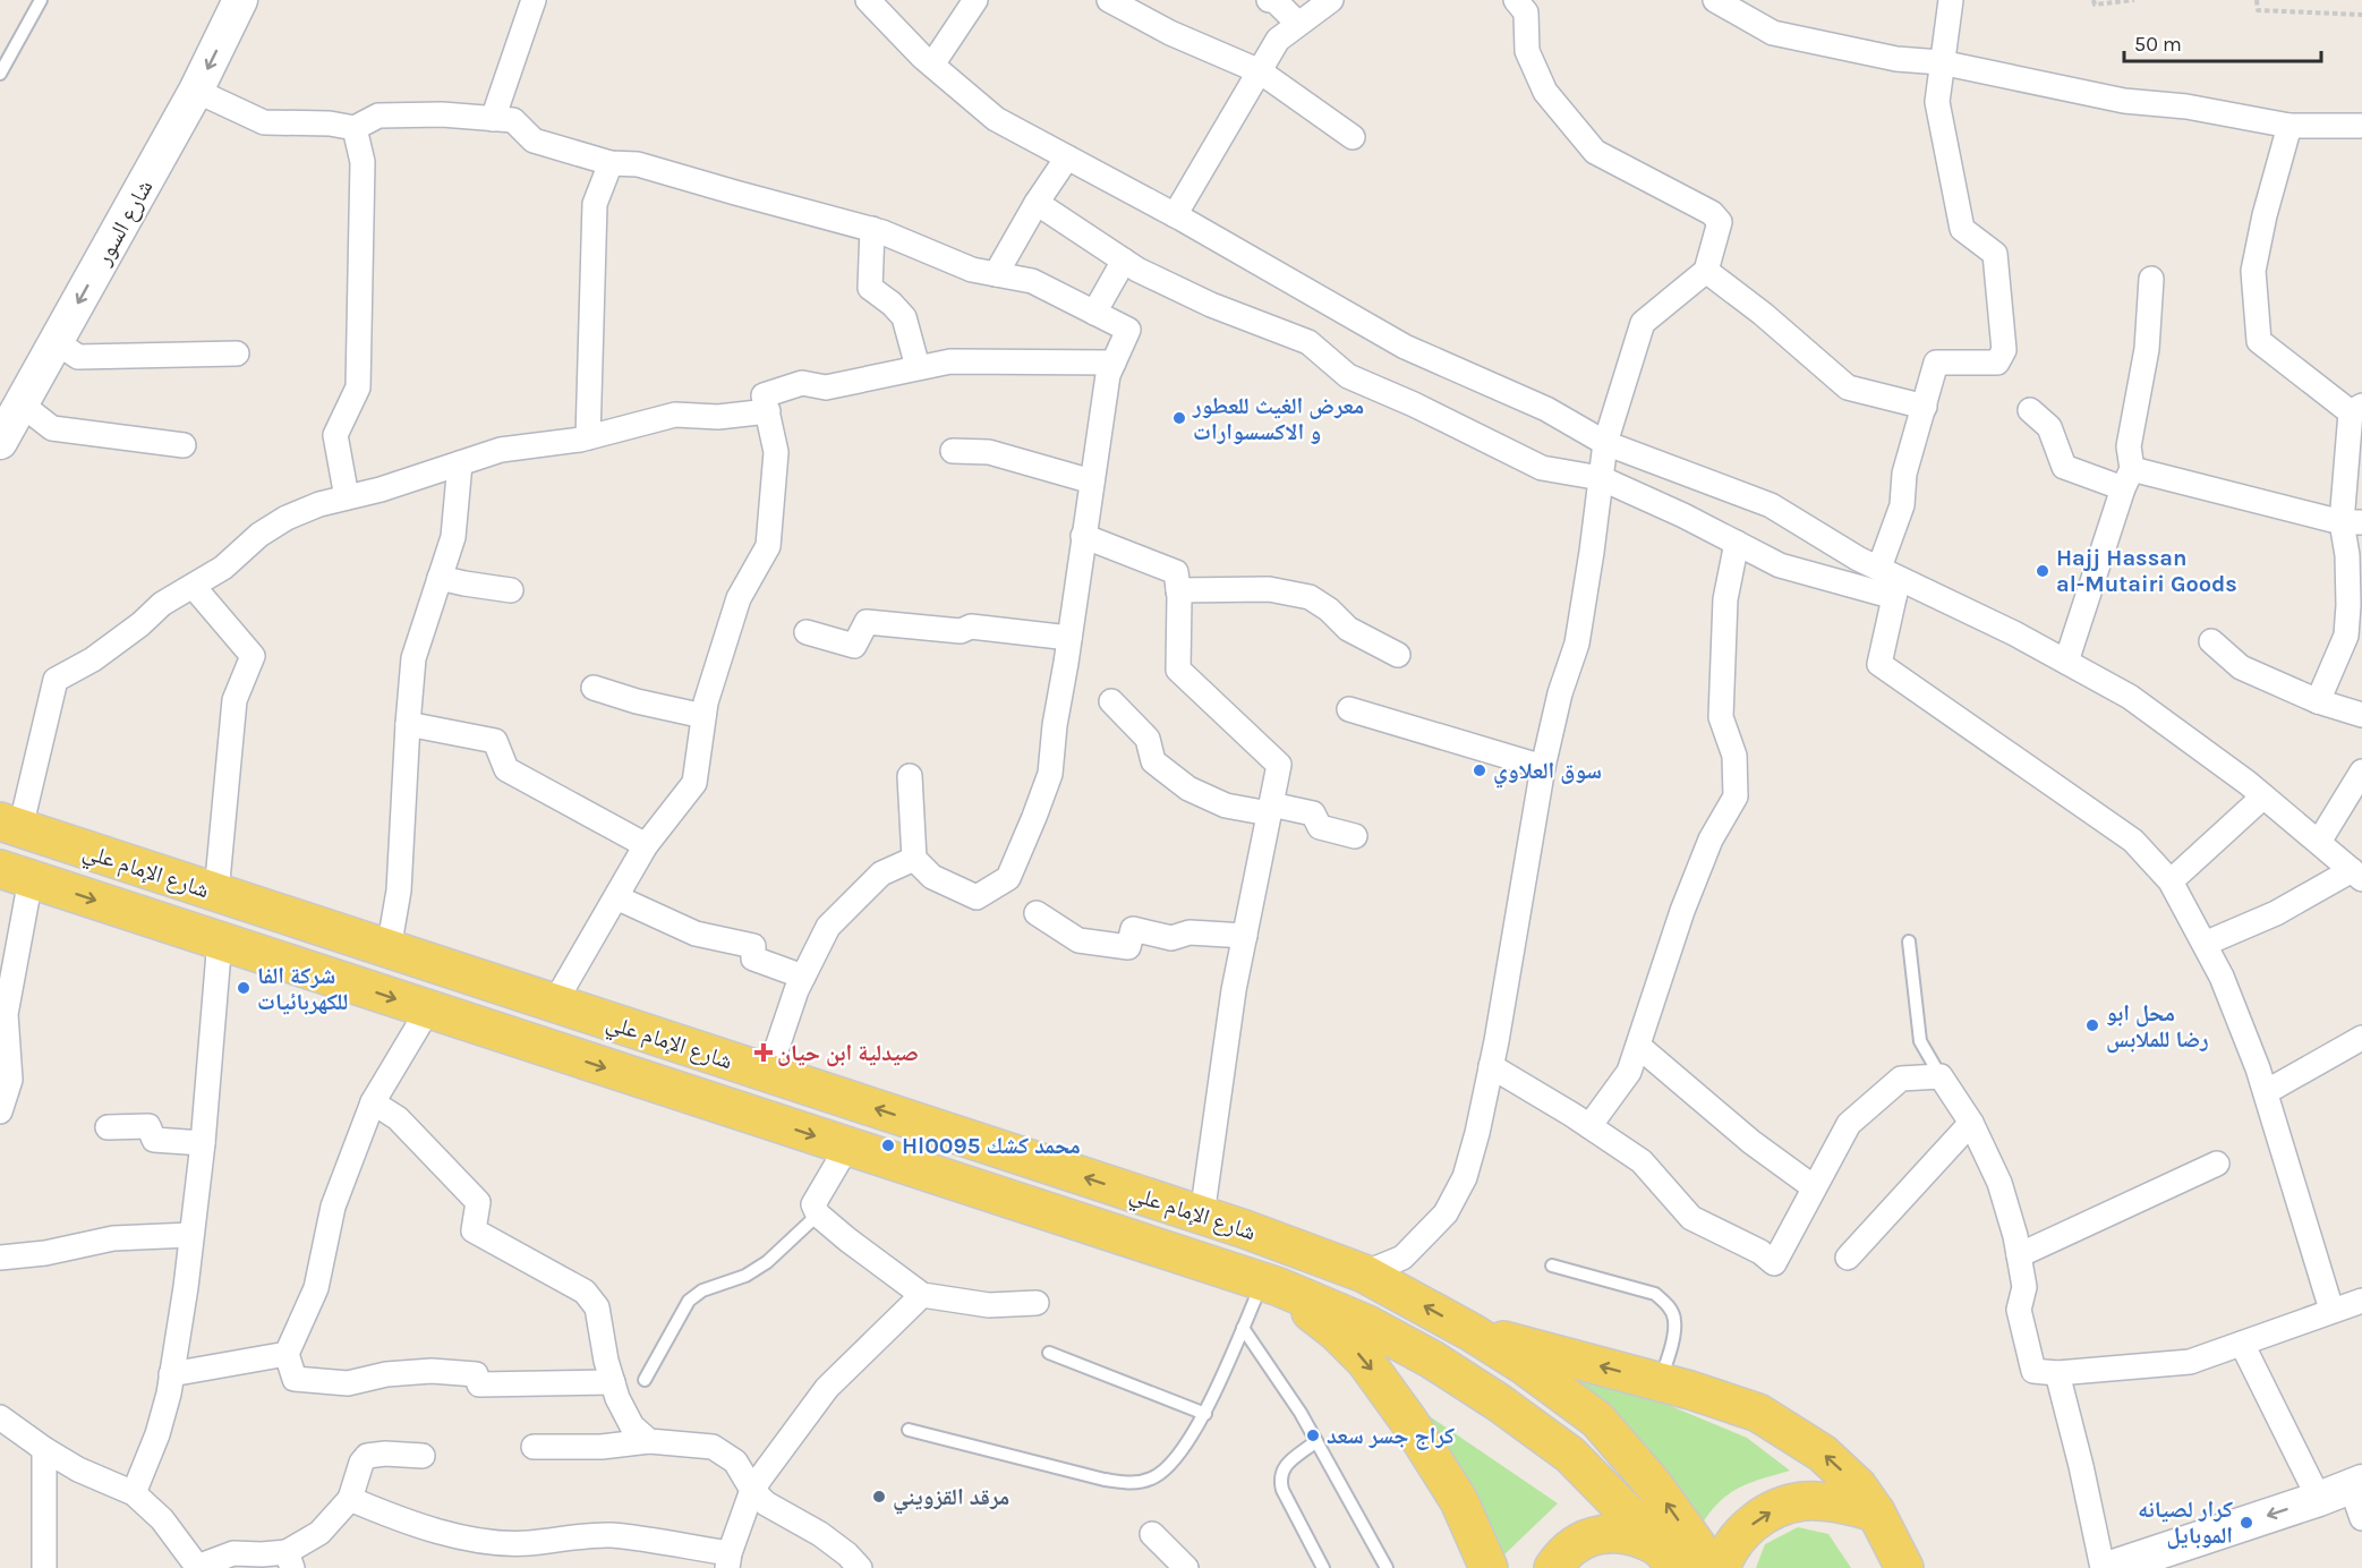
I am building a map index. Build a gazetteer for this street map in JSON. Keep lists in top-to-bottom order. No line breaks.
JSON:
{"streets":{"main road":["شارع الإمام علي"],"street":["شارع السور"]},"one_way":["شارع السور"],"places":{"other":["معرض الغيث للعطور و الاكسسوارات","Hajj Hassan al-Mutairi Goods","سوق العلاوي","شركة الفا للكهربائيات","محل ابو رضا للملابس","Hl0095 محمد كشك","كراج جسر سعد","مرقد القزويني","كرار لصيانه الموبايل"],"health":["صيدلية ابن حيان"]},"scale_bar":"50 m"}
